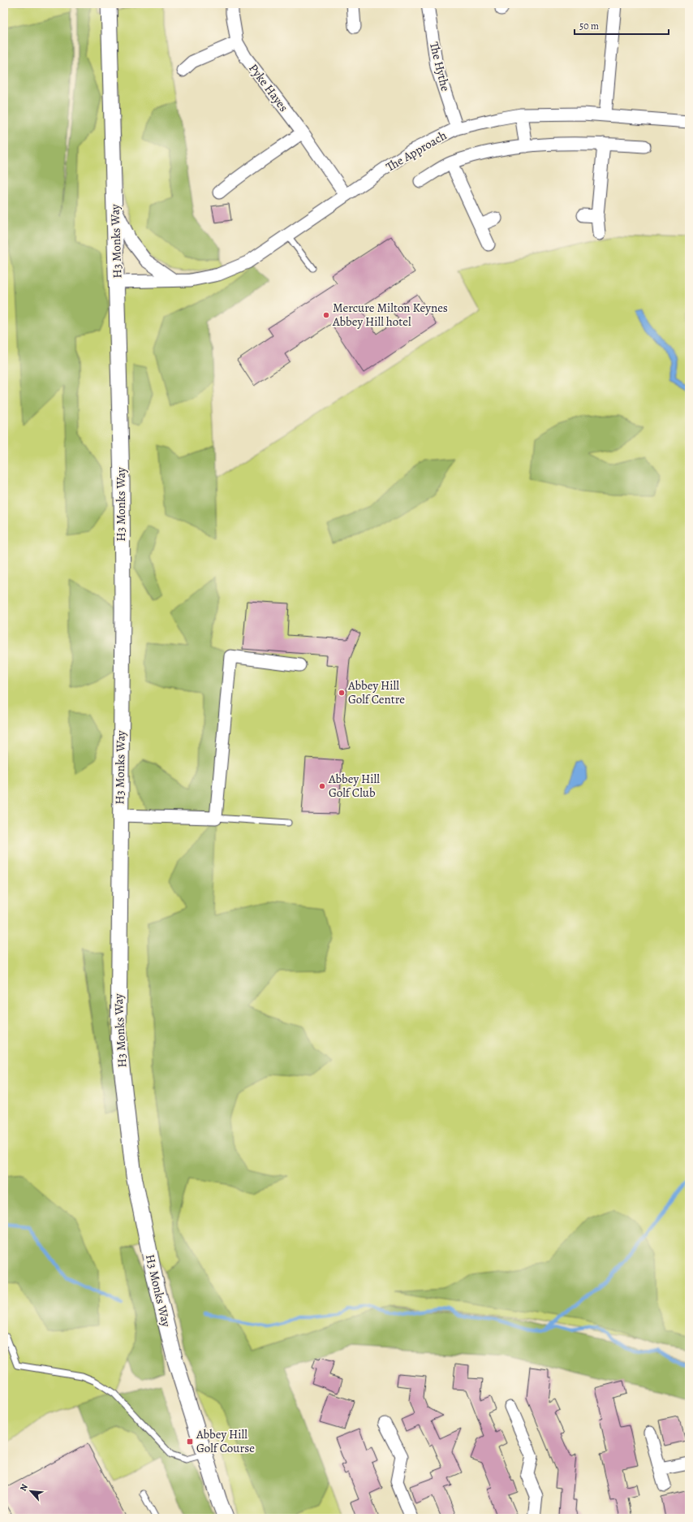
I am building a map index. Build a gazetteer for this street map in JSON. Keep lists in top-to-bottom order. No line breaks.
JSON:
{"streets":{"street":["The Hythe","Pyke Hayes","The Approach","H3 Monks Way"]},"crossings":[["The Hythe","The Approach"],["Pyke Hayes","The Approach"],["The Approach","H3 Monks Way"]],"places":{"other":["Mercure Milton Keynes Abbey Hill hotel","Abbey Hill Golf Centre","Abbey Hill Golf Club"],"transit":["Abbey Hill Golf Course"]},"scale_bar":"50 m","north":"top left"}
